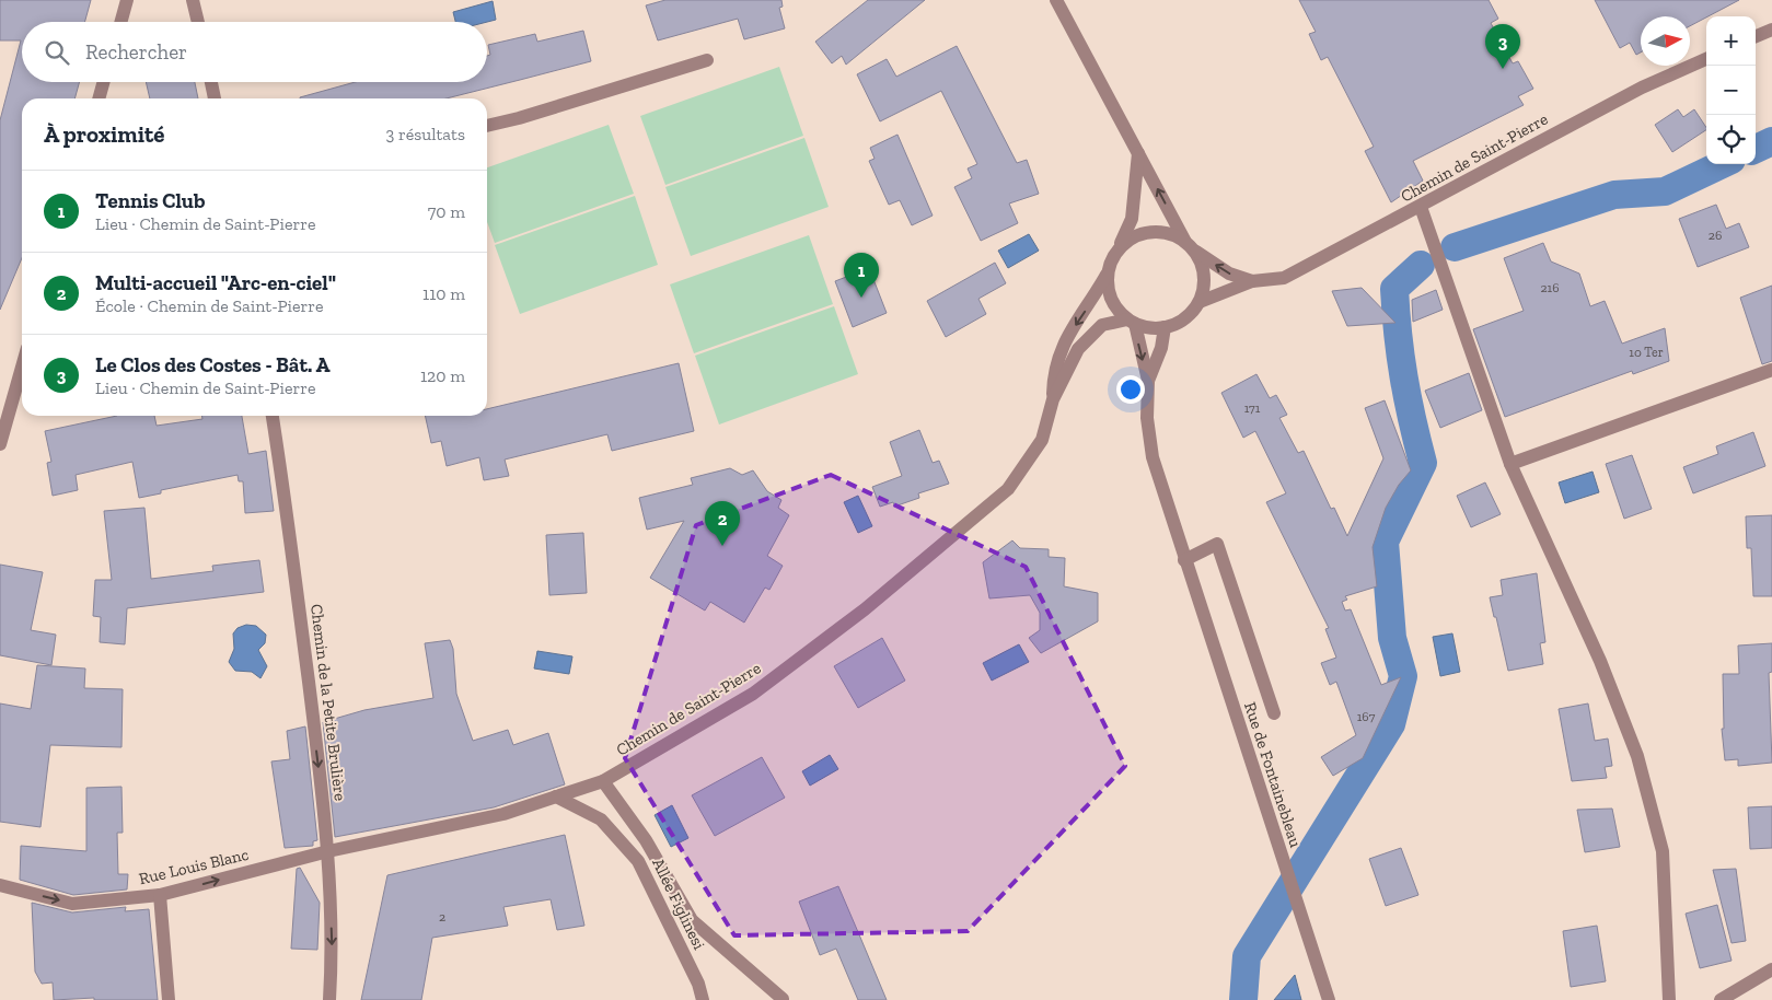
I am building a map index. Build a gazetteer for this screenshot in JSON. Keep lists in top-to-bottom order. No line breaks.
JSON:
{"streets":{"street":["Chemin de Saint-Pierre","Chemin de la Petite Brulière","Rue de Fontainebleau","Rue Louis Blanc","Allée Figlinesi"]},"crossings":[["Chemin de Saint-Pierre","Chemin de la Petite Brulière"],["Chemin de Saint-Pierre","Rue de Fontainebleau"],["Chemin de Saint-Pierre","Rue Louis Blanc"],["Chemin de Saint-Pierre","Allée Figlinesi"],["Chemin de la Petite Brulière","Rue Louis Blanc"]],"one_way":["Chemin de la Petite Brulière","Rue Louis Blanc"],"house_numbers":["26","216","10 Ter","171","167","2"],"north":"right","page":{"map_buttons":["+","−"],"search":"Rechercher","pins":["3","1","2"],"heading":["À proximité","3 résultats"],"list":[{"mark":"1","name":"Tennis Club","note":"Lieu · Chemin de Saint-Pierre","value":"70 m"},{"mark":"2","name":"Multi-accueil \"Arc-en-ciel\"","note":"École · Chemin de Saint-Pierre","value":"110 m"},{"mark":"3","name":"Le Clos des Costes - Bât. A","note":"Lieu · Chemin de Saint-Pierre","value":"120 m"}]}}
